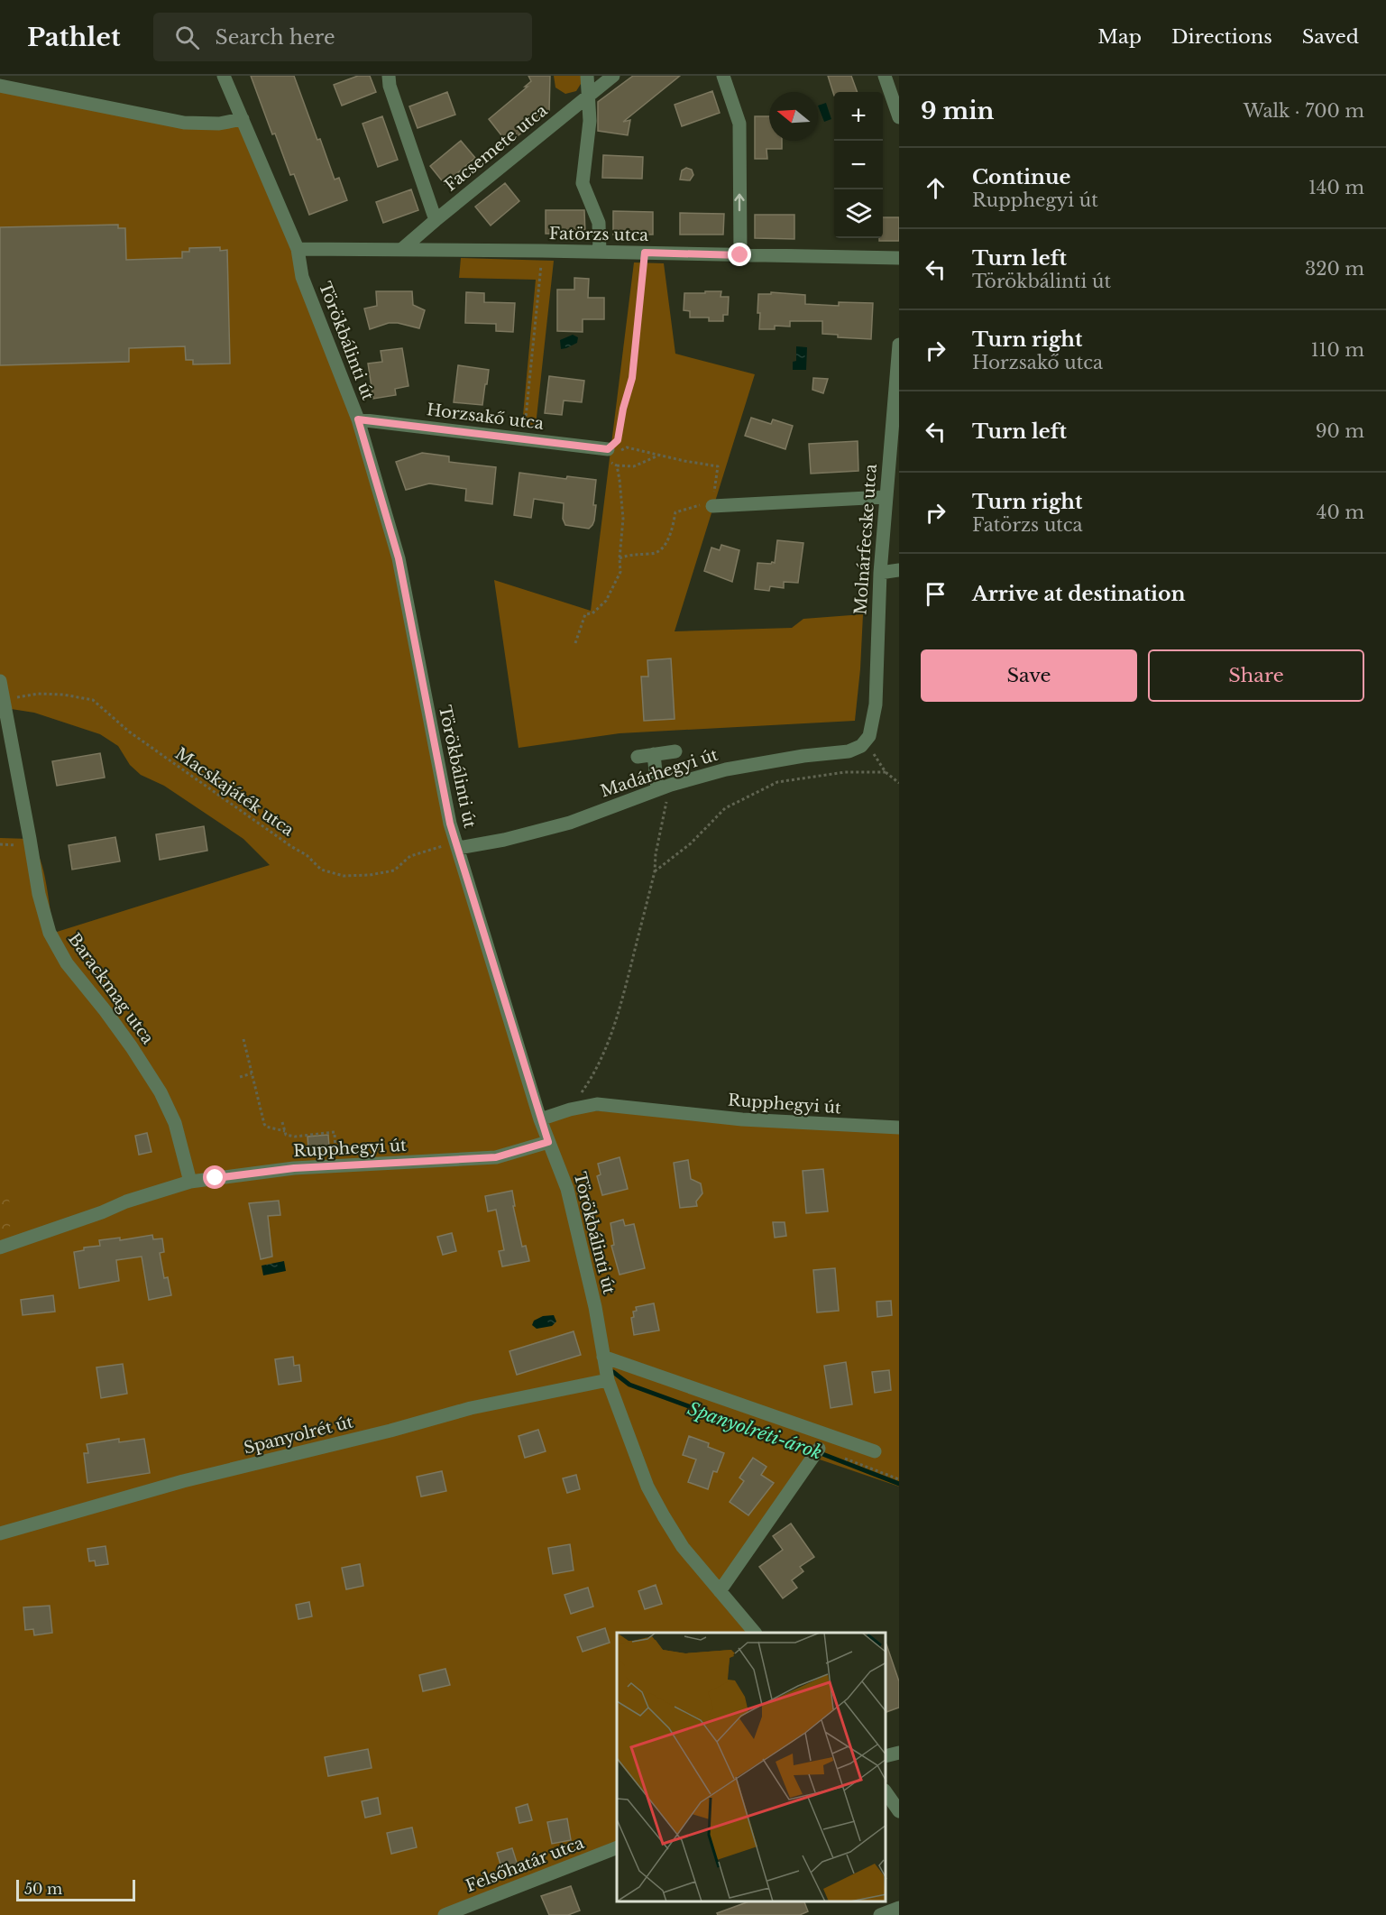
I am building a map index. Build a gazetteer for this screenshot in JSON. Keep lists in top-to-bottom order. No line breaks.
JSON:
{"streets":{"street":["Facsemete utca","Fatörzs utca","Törökbálinti út","Horzsakő utca","Molnárfecske utca","Madárhegyi út","Barackmag utca","Rupphegyi út","Spanyolrét út","Felsőhatár utca"],"path":["Macskajáték utca"]},"crossings":[["Facsemete utca","Fatörzs utca"],["Fatörzs utca","Törökbálinti út"],["Törökbálinti út","Horzsakő utca"],["Törökbálinti út","Madárhegyi út"],["Törökbálinti út","Macskajáték utca"],["Törökbálinti út","Rupphegyi út"],["Törökbálinti út","Spanyolrét út"],["Molnárfecske utca","Madárhegyi út"],["Madárhegyi út","Macskajáték utca"],["Macskajáték utca","Barackmag utca"],["Barackmag utca","Rupphegyi út"]],"water":["Spanyolréti-árok"],"scale_bar":"50 m","north":"left","page":{"header":"Pathlet","search":"Search here","nav":["Map","Directions","Saved"],"heading":["9 min","Walk · 700 m"],"map_buttons":["+","−"],"list":[["Continue","Rupphegyi út","140 m"],["Turn left","Törökbálinti út","320 m"],["Turn right","Horzsakő utca","110 m"],["Turn left","90 m"],["Turn right","Fatörzs utca","40 m"],"Arrive at destination"],"buttons":["Save","Share"],"scale":"50 m"}}
